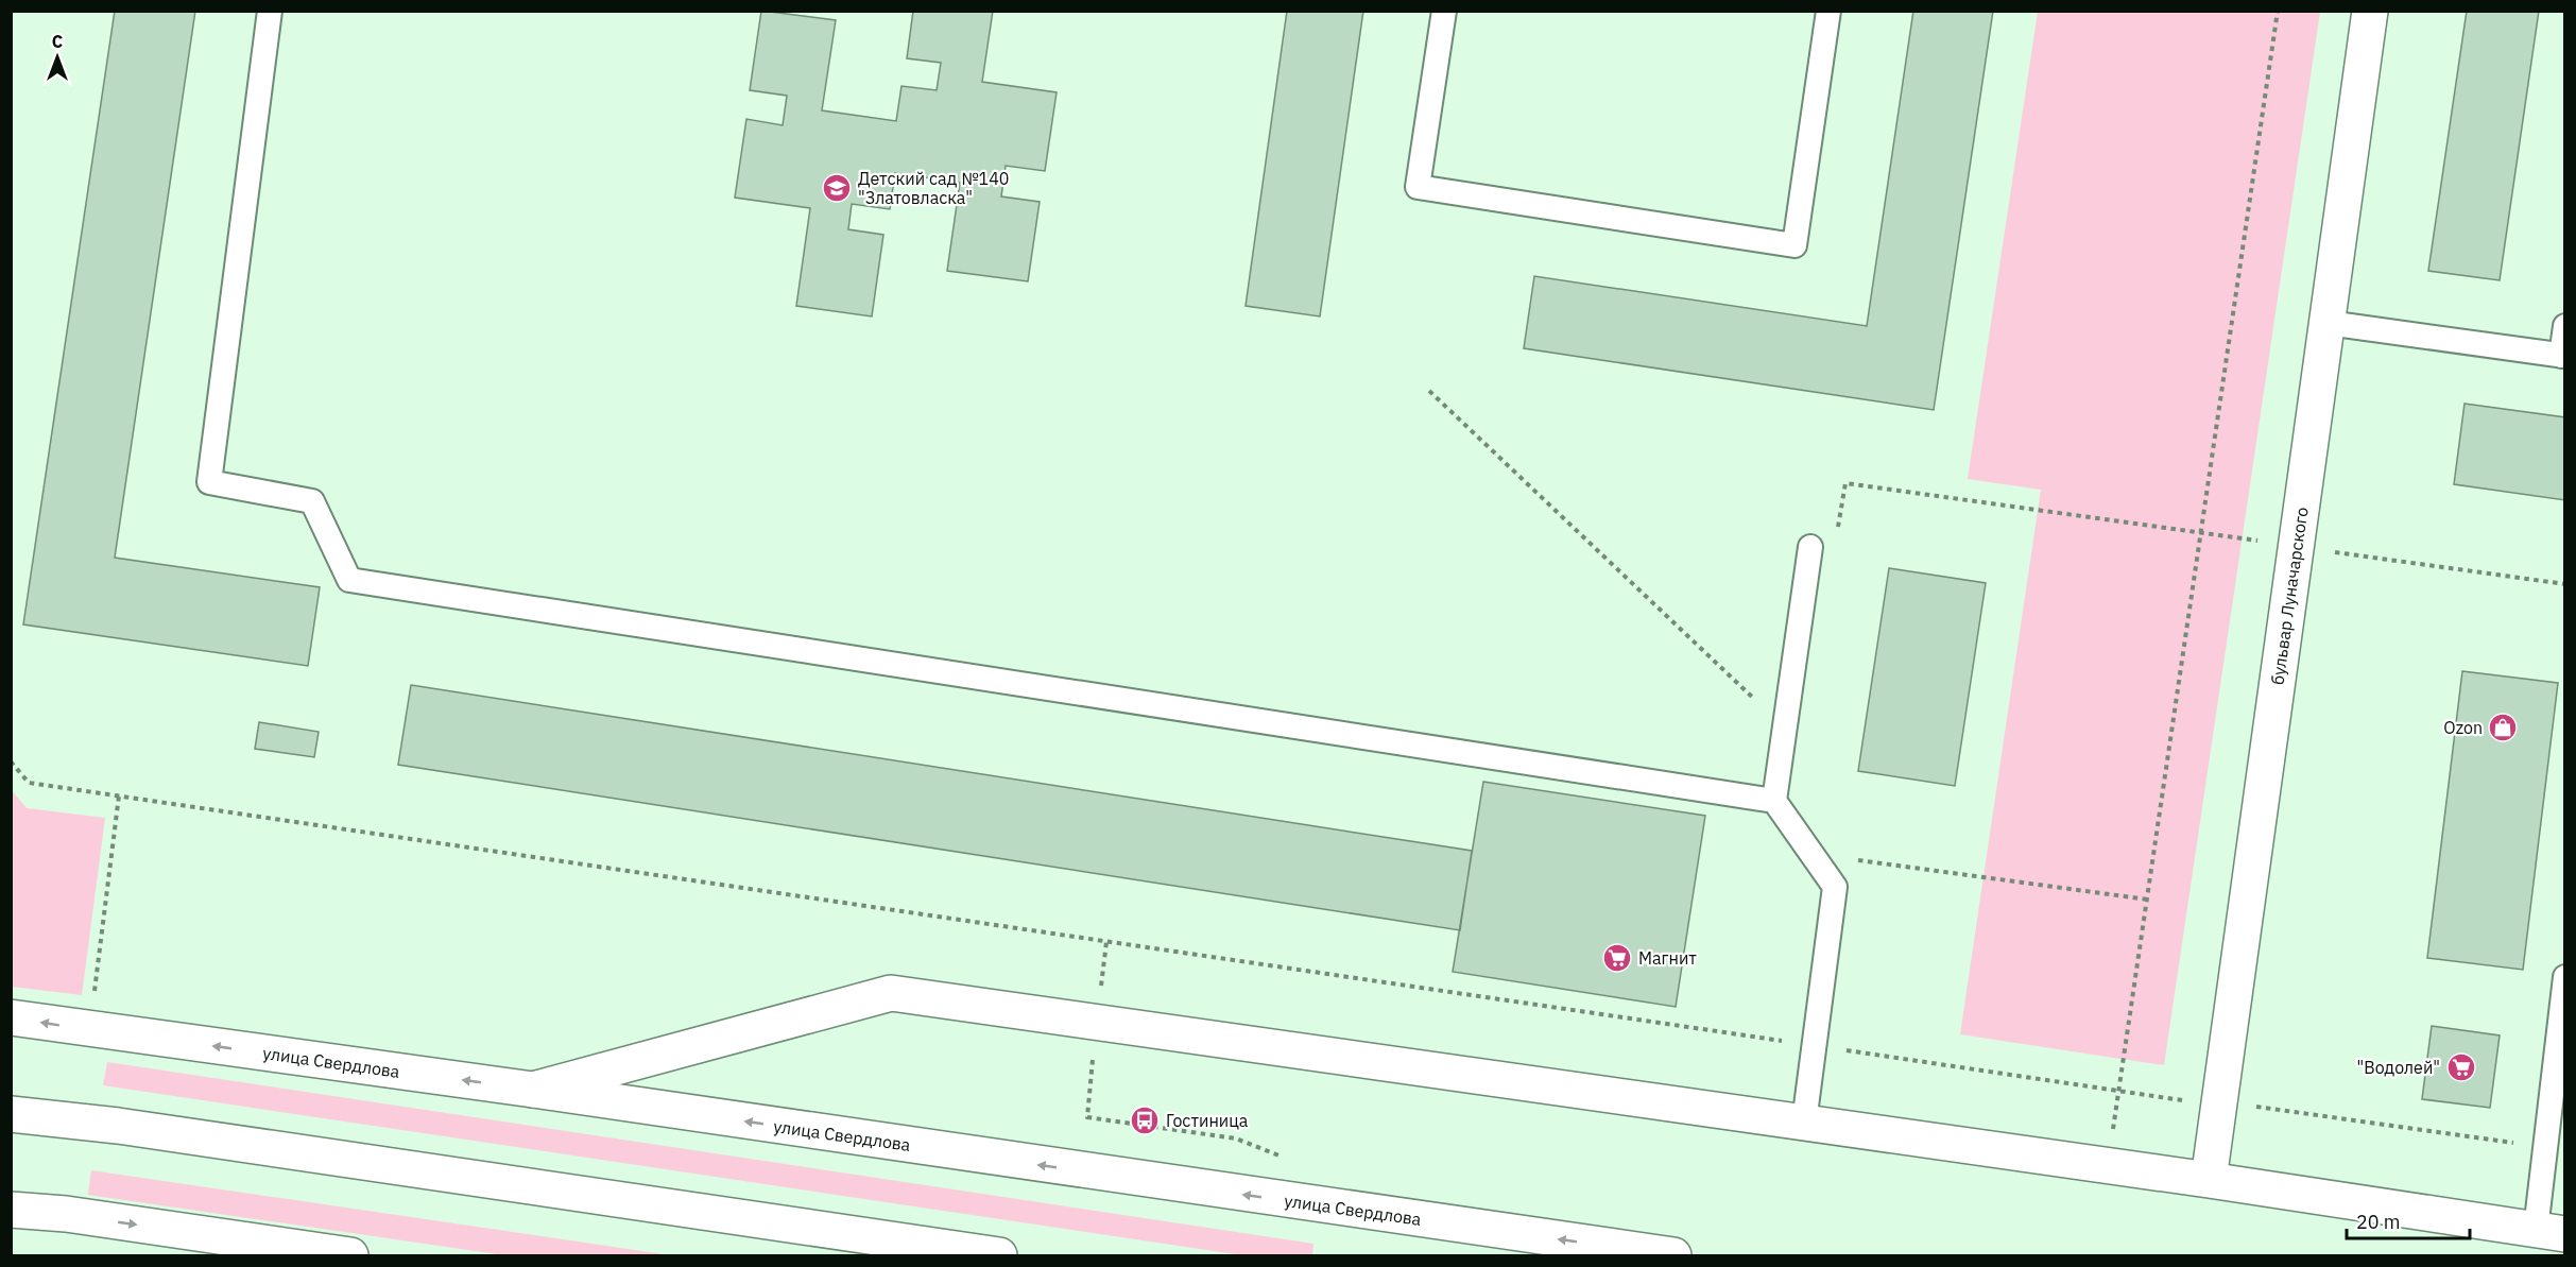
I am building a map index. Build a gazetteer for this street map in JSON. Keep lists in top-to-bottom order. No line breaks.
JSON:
{"streets":{"street":["бульвар Луначарского","улица Свердлова"]},"places":{"school or university":["Детский сад №140 \"Златовласка\""],"shop":["Ozon"],"supermarket":["Магнит","\"Водолей\""],"bus stop":["Гостиница"]},"scale_bar":"20 m","north":"top"}
